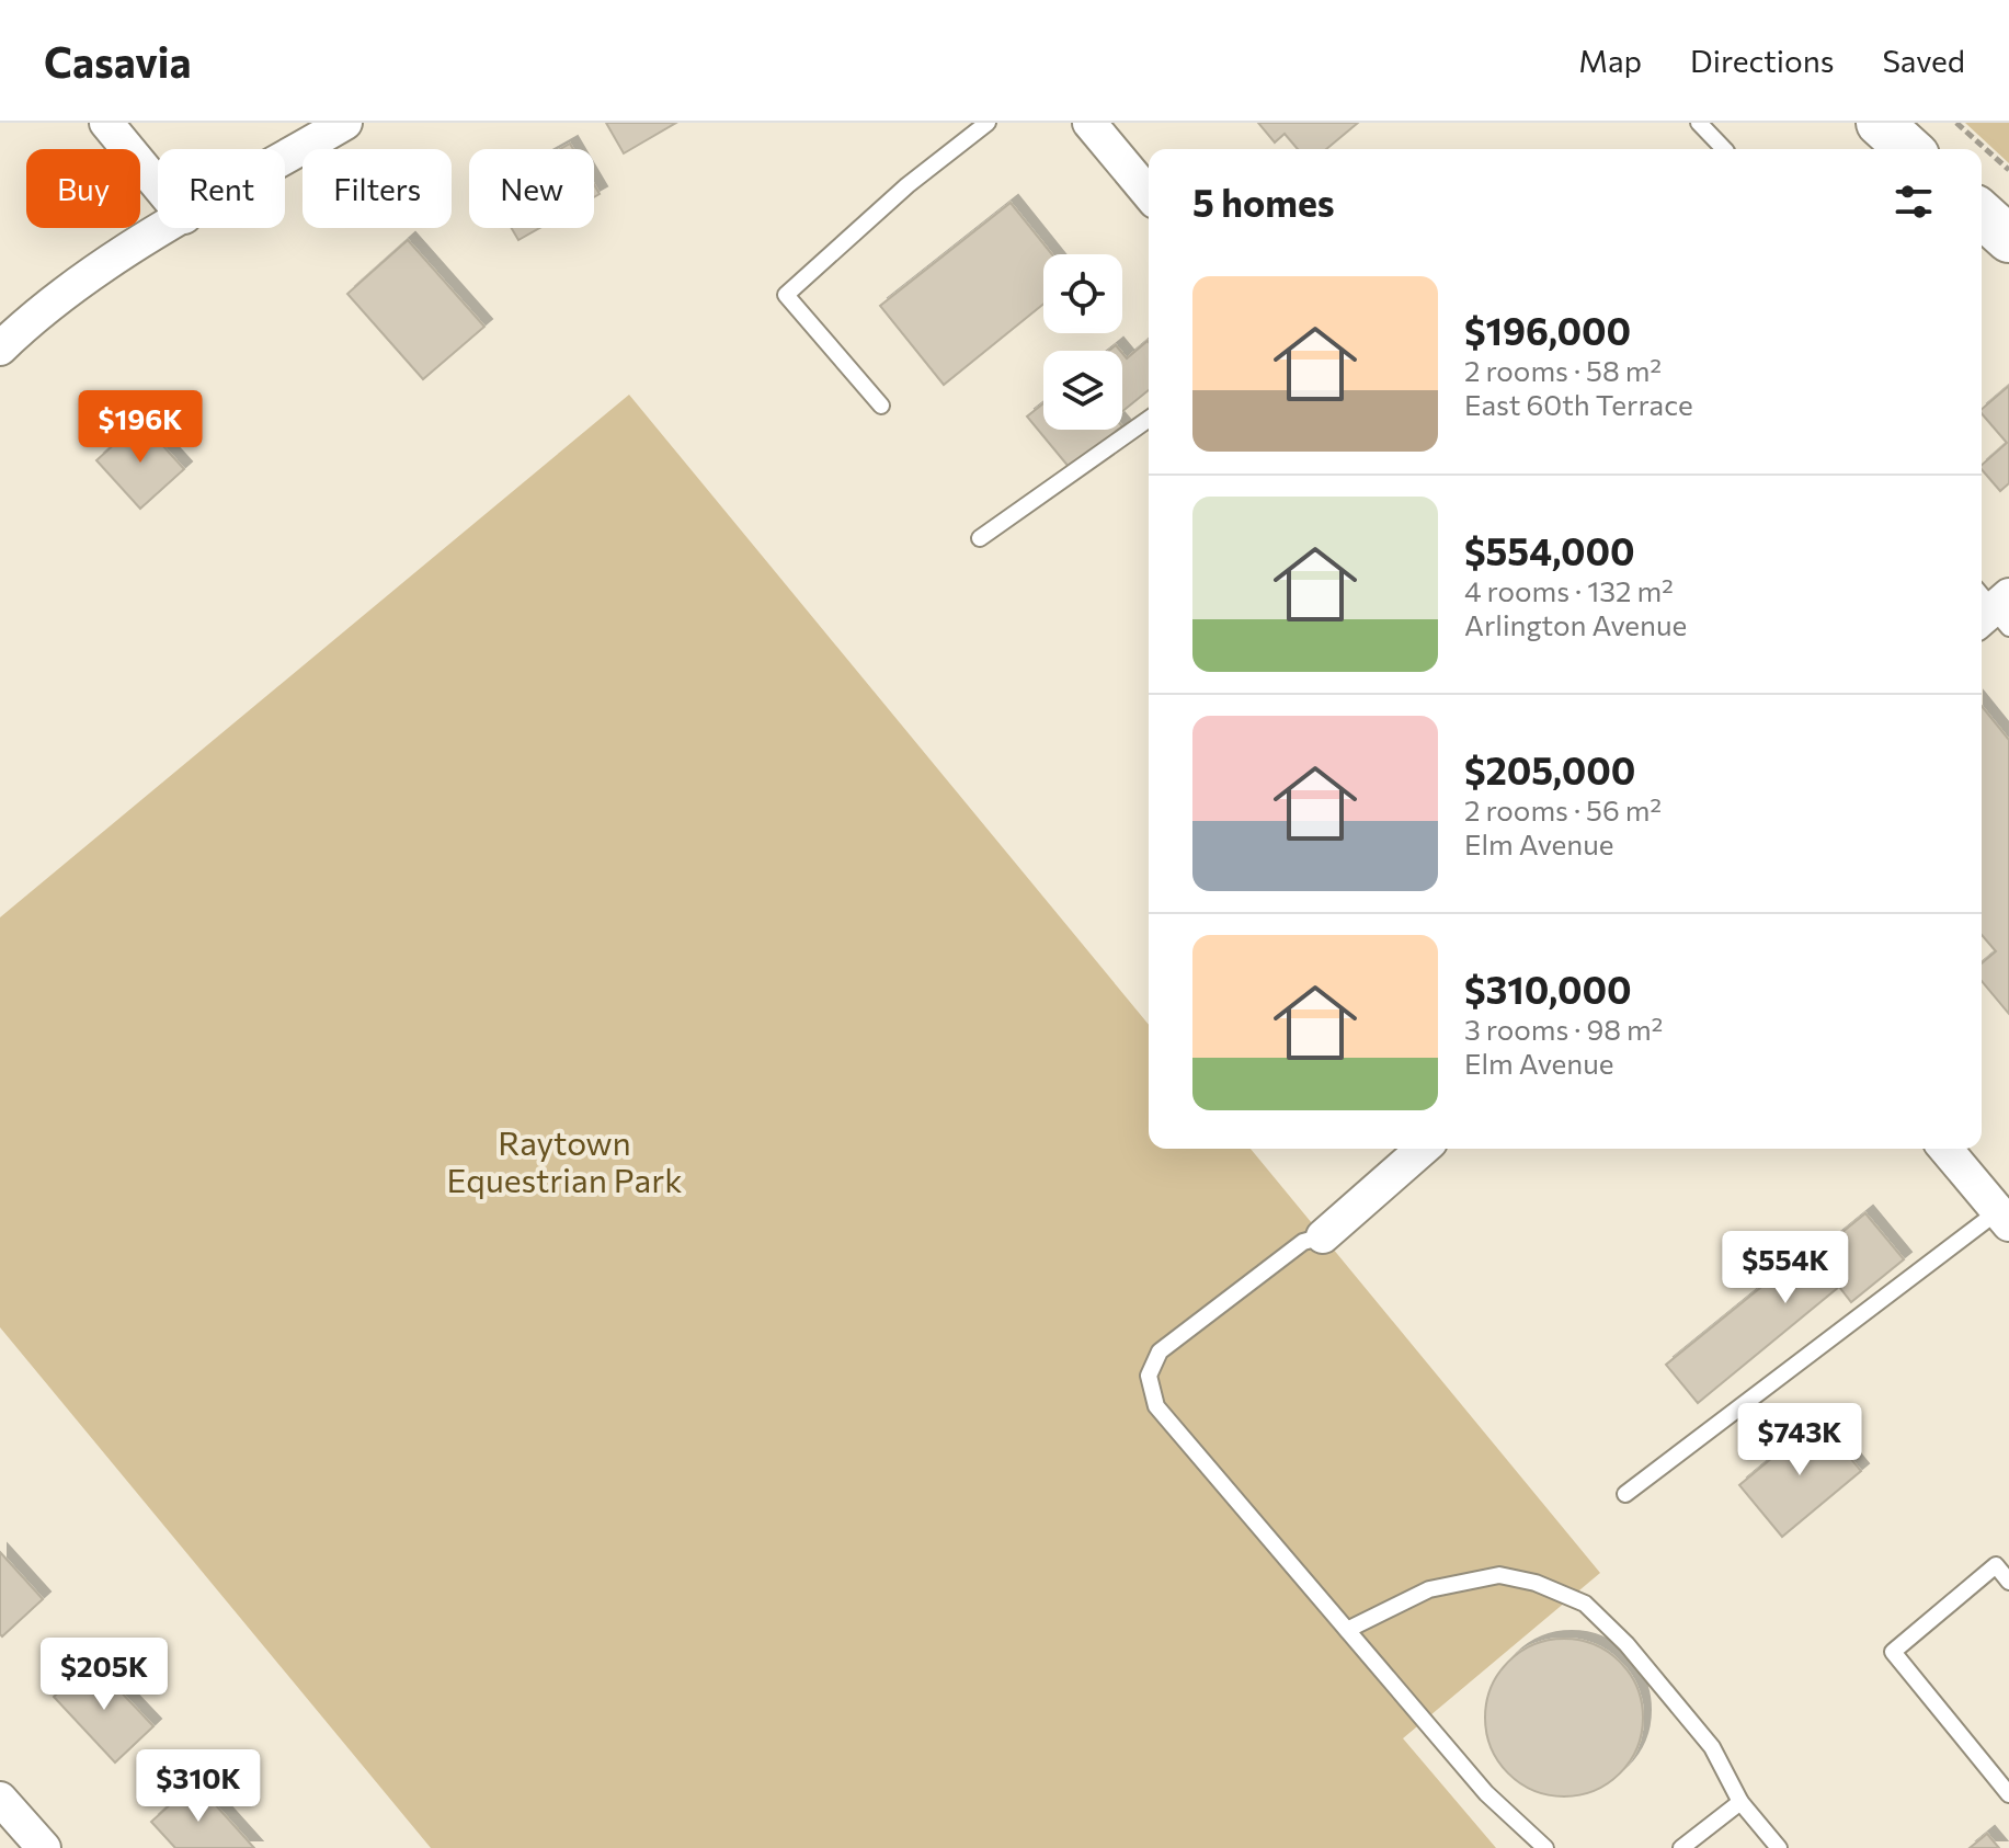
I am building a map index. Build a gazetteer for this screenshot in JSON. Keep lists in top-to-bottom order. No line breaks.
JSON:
{"parks":["Raytown Equestrian Park"],"page":{"header":"Casavia","nav":["Map","Directions","Saved"],"chip":["Buy","Rent","Filters","New"],"heading":"5 homes","list":[{"name":"$196,000","note":"2 rooms · 58 m² · East 60th Terrace"},{"name":"$554,000","note":"4 rooms · 132 m² · Arlington Avenue"},{"name":"$205,000","note":"2 rooms · 56 m² · Elm Avenue"},{"name":"$310,000","note":"3 rooms · 98 m² · Elm Avenue"}],"price":["$196K","$554K","$743K","$205K","$310K"]}}
